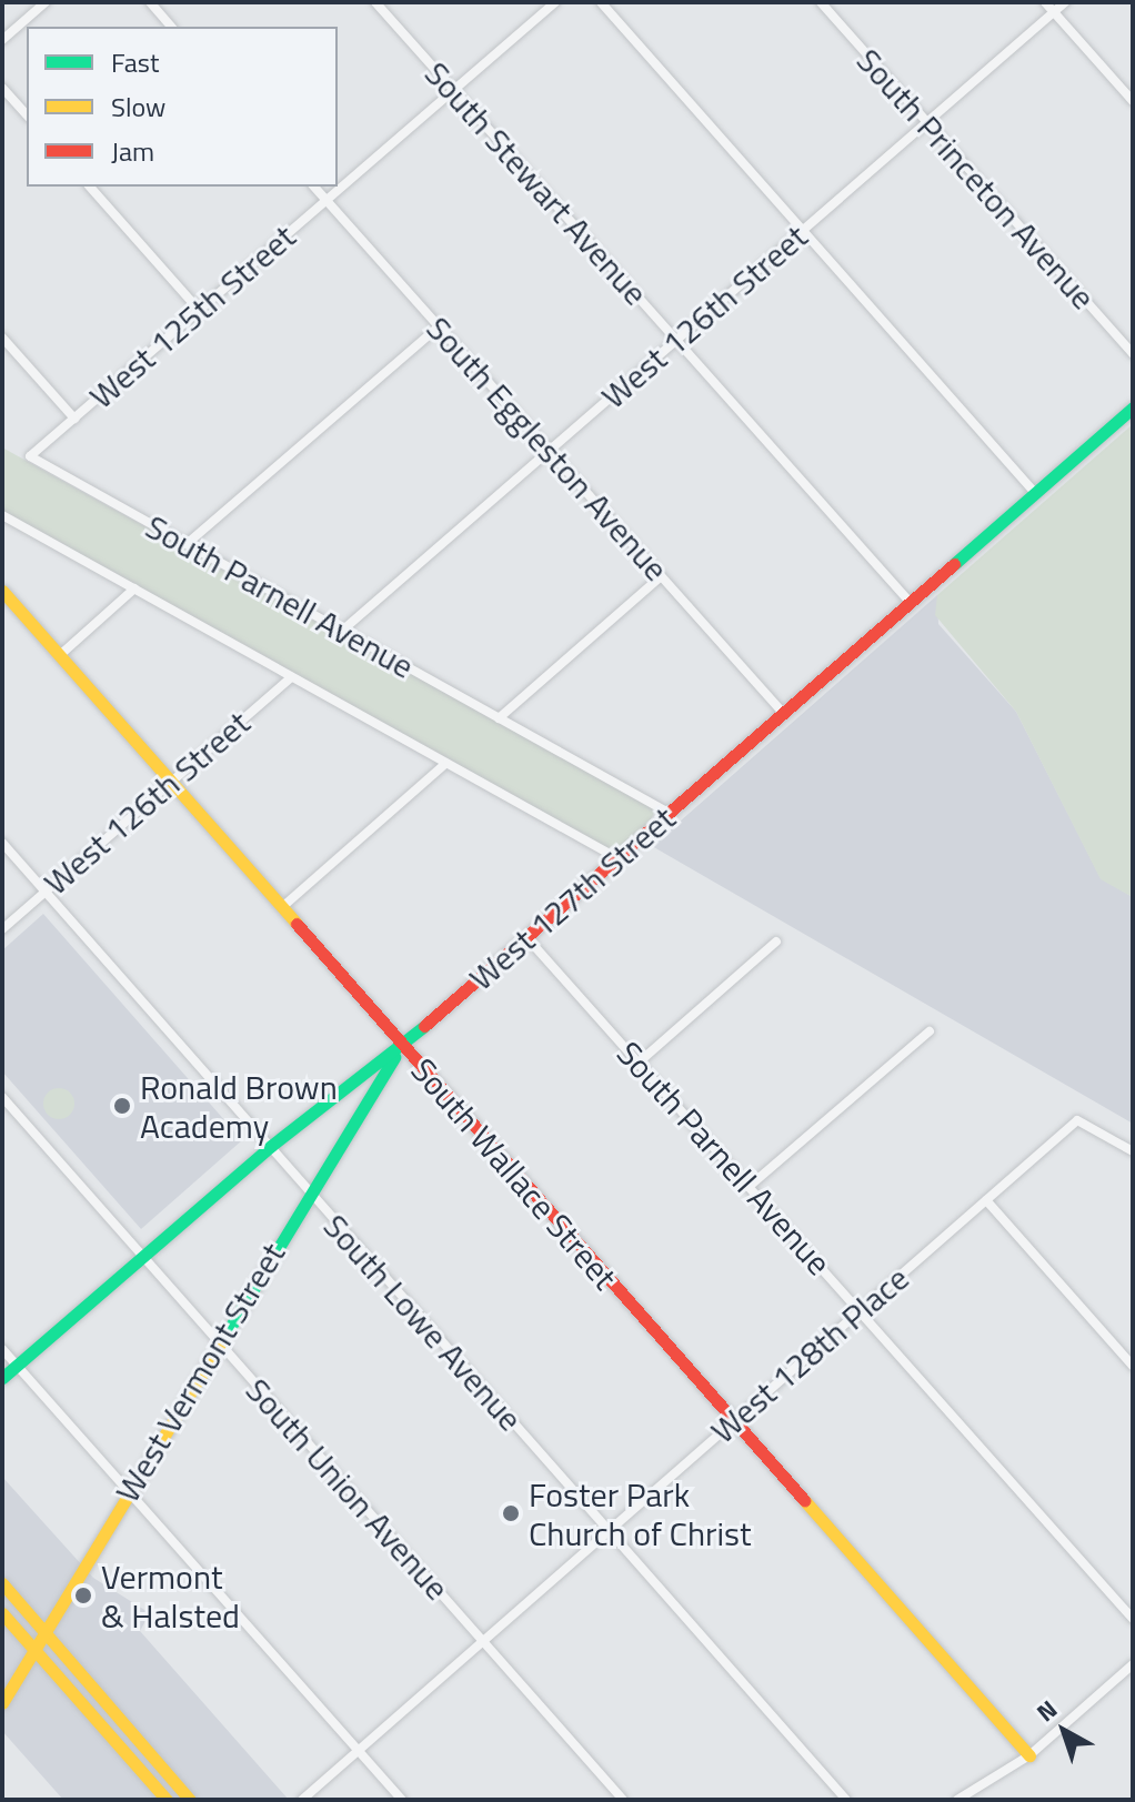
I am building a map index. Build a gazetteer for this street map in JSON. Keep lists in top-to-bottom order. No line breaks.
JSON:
{"streets":{"street":["South Princeton Avenue","South Stewart Avenue","West 125th Street","West 126th Street","South Eggleston Avenue","South Parnell Avenue","West 127th Street","South Wallace Street","South Lowe Avenue","West 128th Place","West Vermont Street","South Union Avenue"]},"crossings":[["South Princeton Avenue","West 126th Street"],["South Stewart Avenue","West 125th Street"],["South Stewart Avenue","West 126th Street"],["South Stewart Avenue","West 127th Street"],["West 125th Street","South Eggleston Avenue"],["West 125th Street","South Parnell Avenue"],["West 126th Street","South Eggleston Avenue"],["West 126th Street","South Parnell Avenue"],["West 126th Street","South Wallace Street"],["West 126th Street","South Lowe Avenue"],["South Eggleston Avenue","West 127th Street"],["South Parnell Avenue","West 127th Street"],["South Parnell Avenue","West 128th Place"],["West 127th Street","South Wallace Street"],["West 127th Street","South Lowe Avenue"],["West 127th Street","West Vermont Street"],["West 127th Street","South Union Avenue"],["South Wallace Street","West 128th Place"],["South Wallace Street","West Vermont Street"],["South Lowe Avenue","West 128th Place"],["South Lowe Avenue","West Vermont Street"],["West 128th Place","South Union Avenue"],["West Vermont Street","South Union Avenue"]],"places":["Ronald Brown Academy","Foster Park Church of Christ","Vermont & Halsted"],"legend":["Fast","Slow","Jam"],"north":"top left"}
